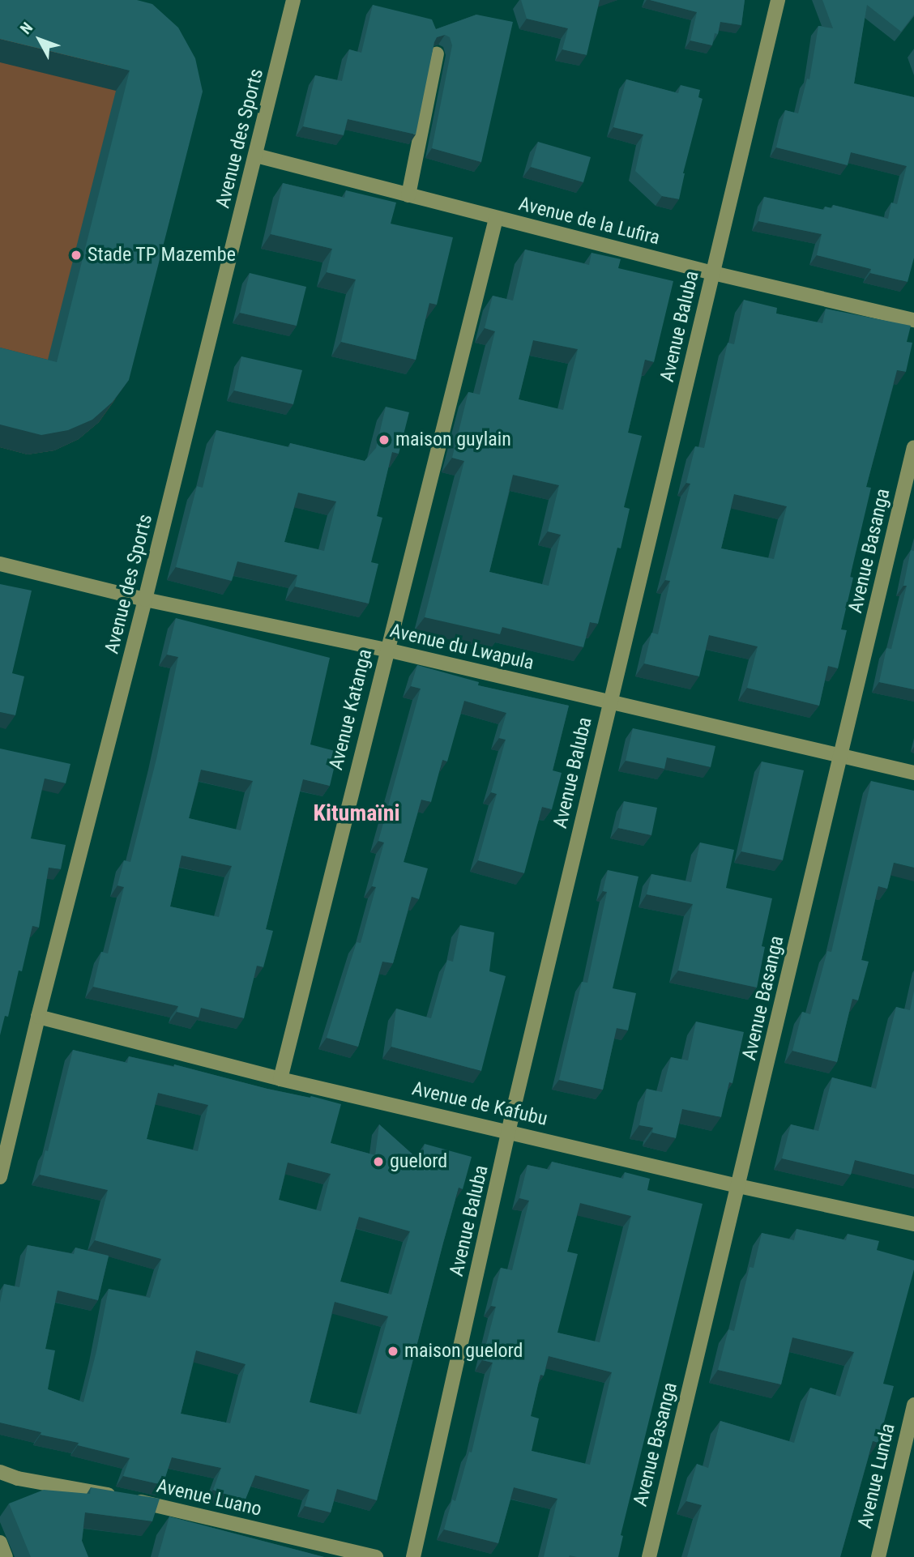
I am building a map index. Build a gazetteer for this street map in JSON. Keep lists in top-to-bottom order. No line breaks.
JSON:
{"streets":{"street":["Avenue des Sports","Avenue de la Lufira","Avenue Baluba","Avenue Basanga","Avenue du Lwapula","Avenue Katanga","Avenue de Kafubu","Avenue Lunda","Avenue Luano"]},"crossings":[["Avenue des Sports","Avenue de la Lufira"],["Avenue des Sports","Avenue du Lwapula"],["Avenue des Sports","Avenue de Kafubu"],["Avenue de la Lufira","Avenue Baluba"],["Avenue de la Lufira","Avenue Katanga"],["Avenue Baluba","Avenue du Lwapula"],["Avenue Baluba","Avenue de Kafubu"],["Avenue Basanga","Avenue du Lwapula"],["Avenue Basanga","Avenue de Kafubu"],["Avenue du Lwapula","Avenue Katanga"],["Avenue Katanga","Avenue de Kafubu"]],"districts":["Kitumaïni"],"places":["Stade TP Mazembe","maison guylain","guelord","maison guelord"],"north":"top left"}
